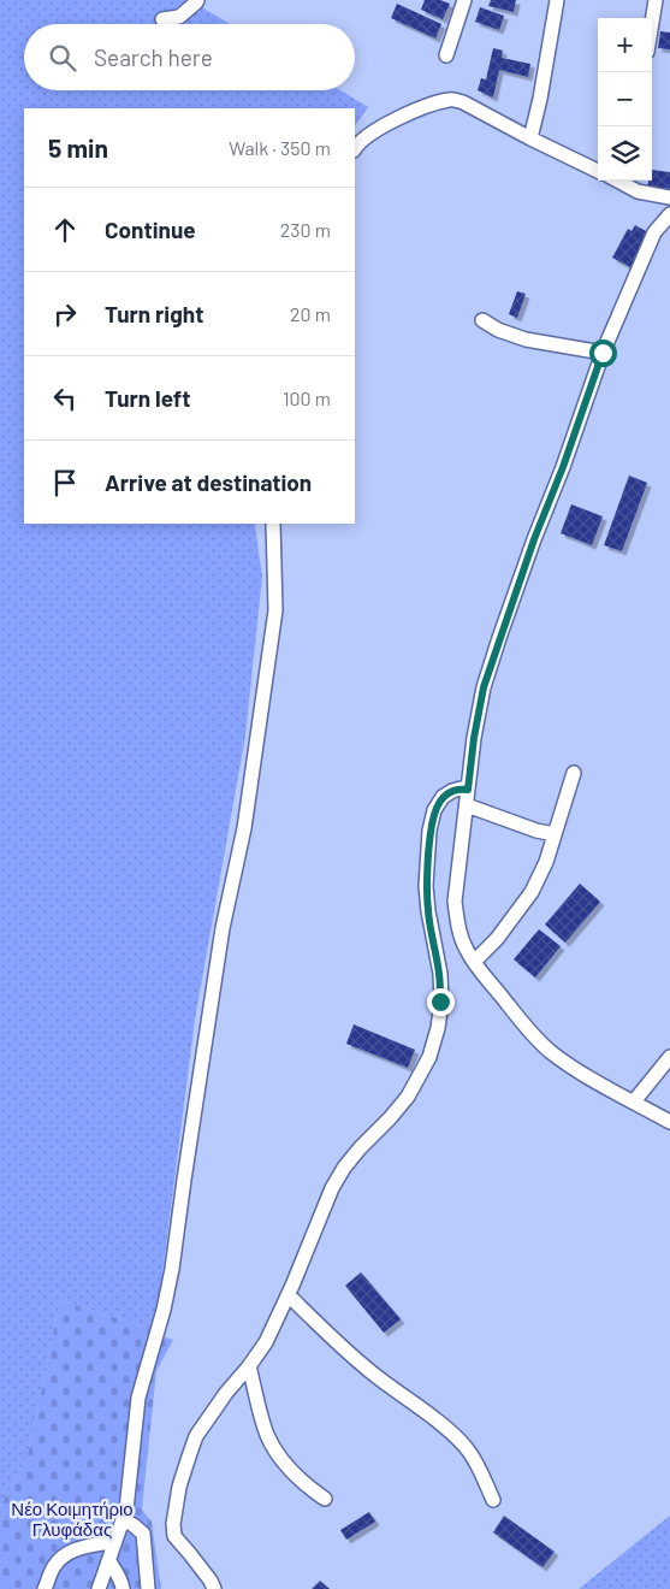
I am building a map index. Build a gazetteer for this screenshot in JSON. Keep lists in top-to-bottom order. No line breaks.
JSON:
{"parks":["Νέο Κοιμητήριο Γλυφάδας"],"page":{"map_buttons":["+","−"],"search":"Search here","heading":["5 min","Walk · 350 m"],"list":[["Continue","230 m"],["Turn right","20 m"],["Turn left","100 m"],"Arrive at destination"]}}
